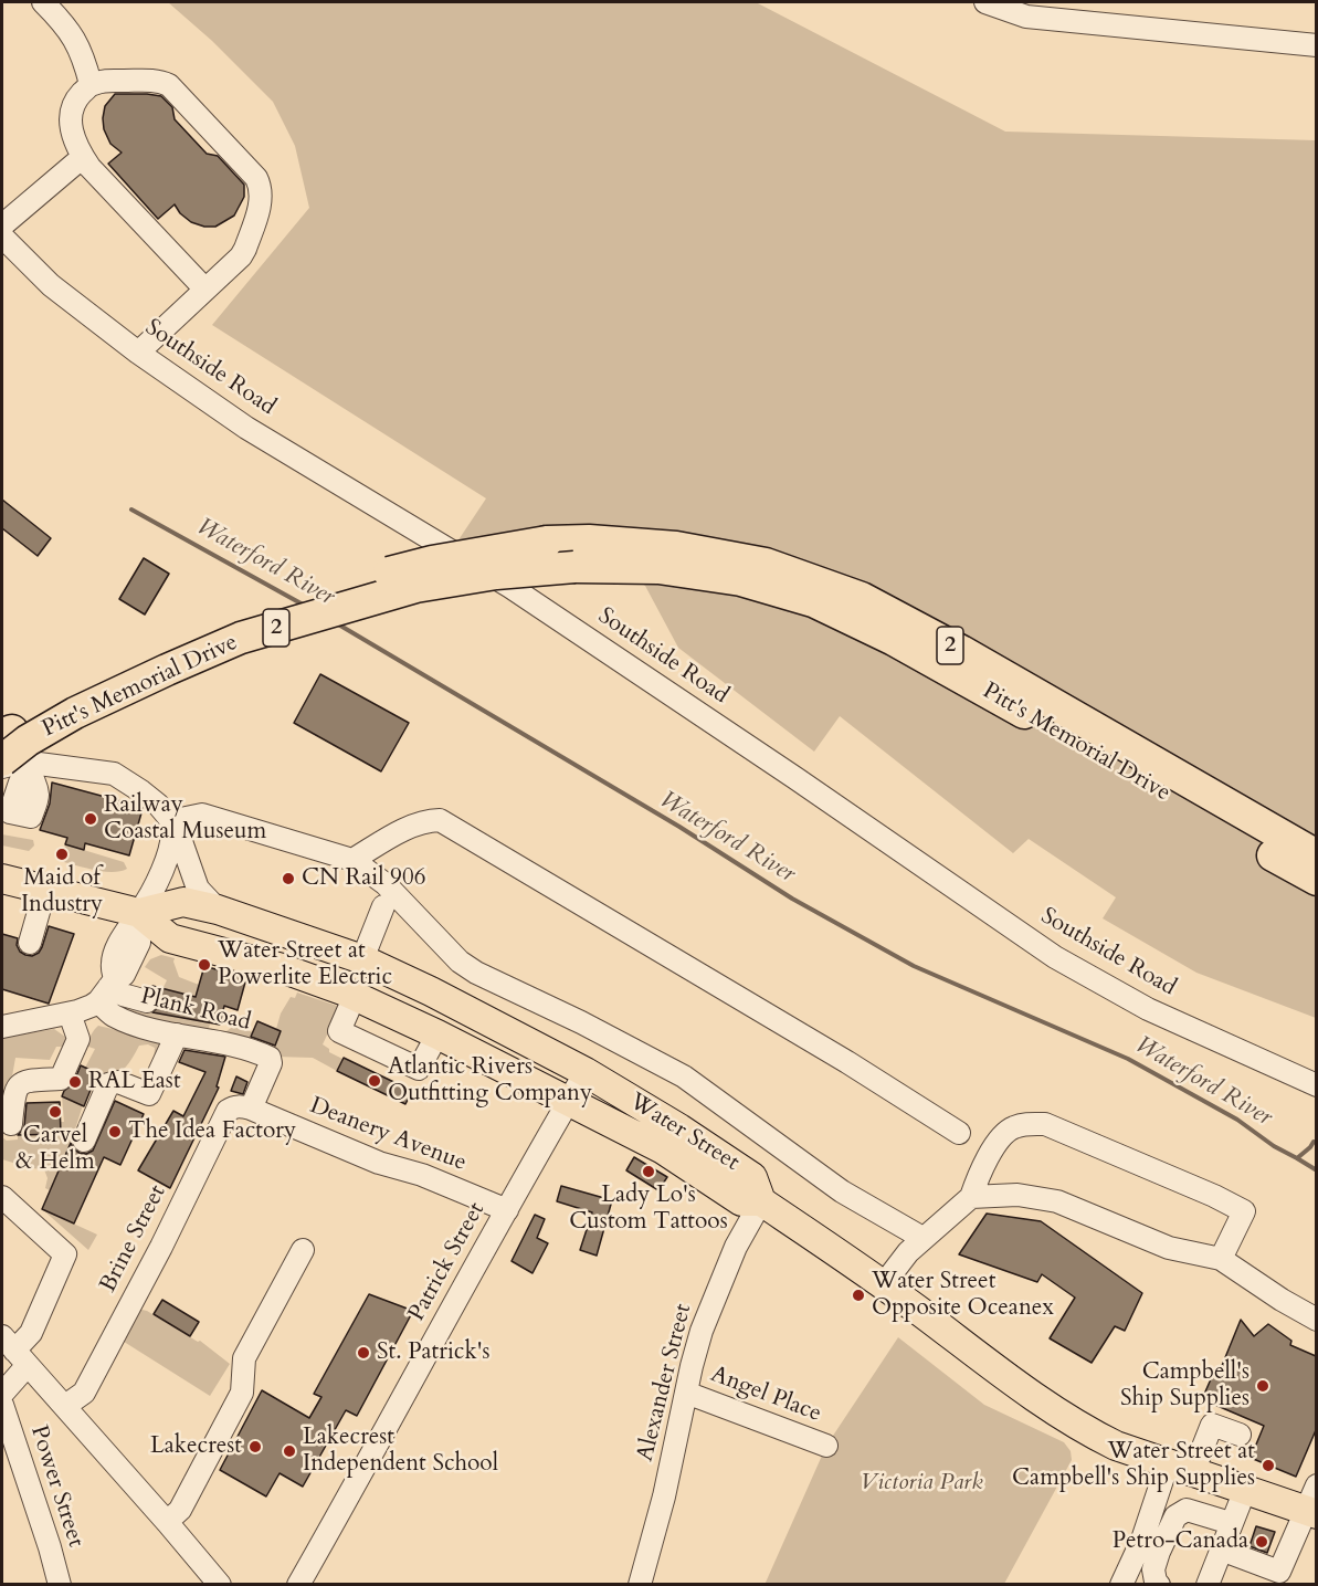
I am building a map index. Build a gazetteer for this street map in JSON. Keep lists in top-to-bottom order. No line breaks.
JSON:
{"streets":{"highway":["2","Pitt's Memorial Drive"],"main road":["Water Street"],"street":["Southside Road","Plank Road","Deanery Avenue","Brine Street","Patrick Street","Alexander Street","Angel Place","Power Street"]},"crossings":[["Plank Road","Deanery Avenue"],["Plank Road","Brine Street"],["Water Street","Patrick Street"],["Water Street","Alexander Street"],["Deanery Avenue","Brine Street"],["Deanery Avenue","Patrick Street"],["Alexander Street","Angel Place"]],"water":["Waterford River"],"parks":["Victoria Park"],"places":["Railway Coastal Museum","Maid of Industry","CN Rail 906","Water Street at Powerlite Electric","Atlantic Rivers Outfitting Company","RAL East","Carvel & Helm","The Idea Factory","Lady Lo's Custom Tattoos","Water Street Opposite Oceanex","St. Patrick's","Campbell's Ship Supplies","Lakecrest","Lakecrest Independent School","Water Street at Campbell's Ship Supplies","Petro-Canada"]}
